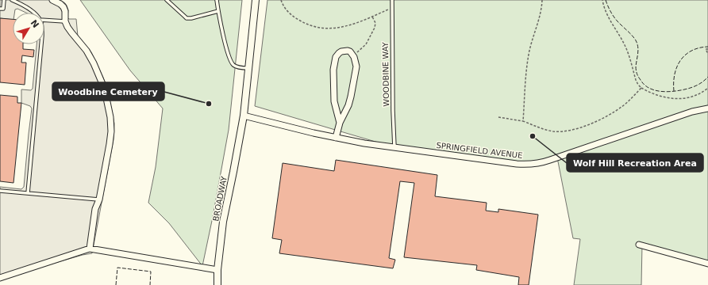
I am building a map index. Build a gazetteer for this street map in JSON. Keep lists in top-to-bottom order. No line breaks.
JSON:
{"streets":{"street":["SPRINGFIELD AVENUE","BROADWAY"],"lane":["WOODBINE WAY"]},"crossings":[["WOODBINE WAY","SPRINGFIELD AVENUE"],["SPRINGFIELD AVENUE","BROADWAY"]],"places":["Woodbine Cemetery","Wolf Hill Recreation Area"],"north":"top right"}
